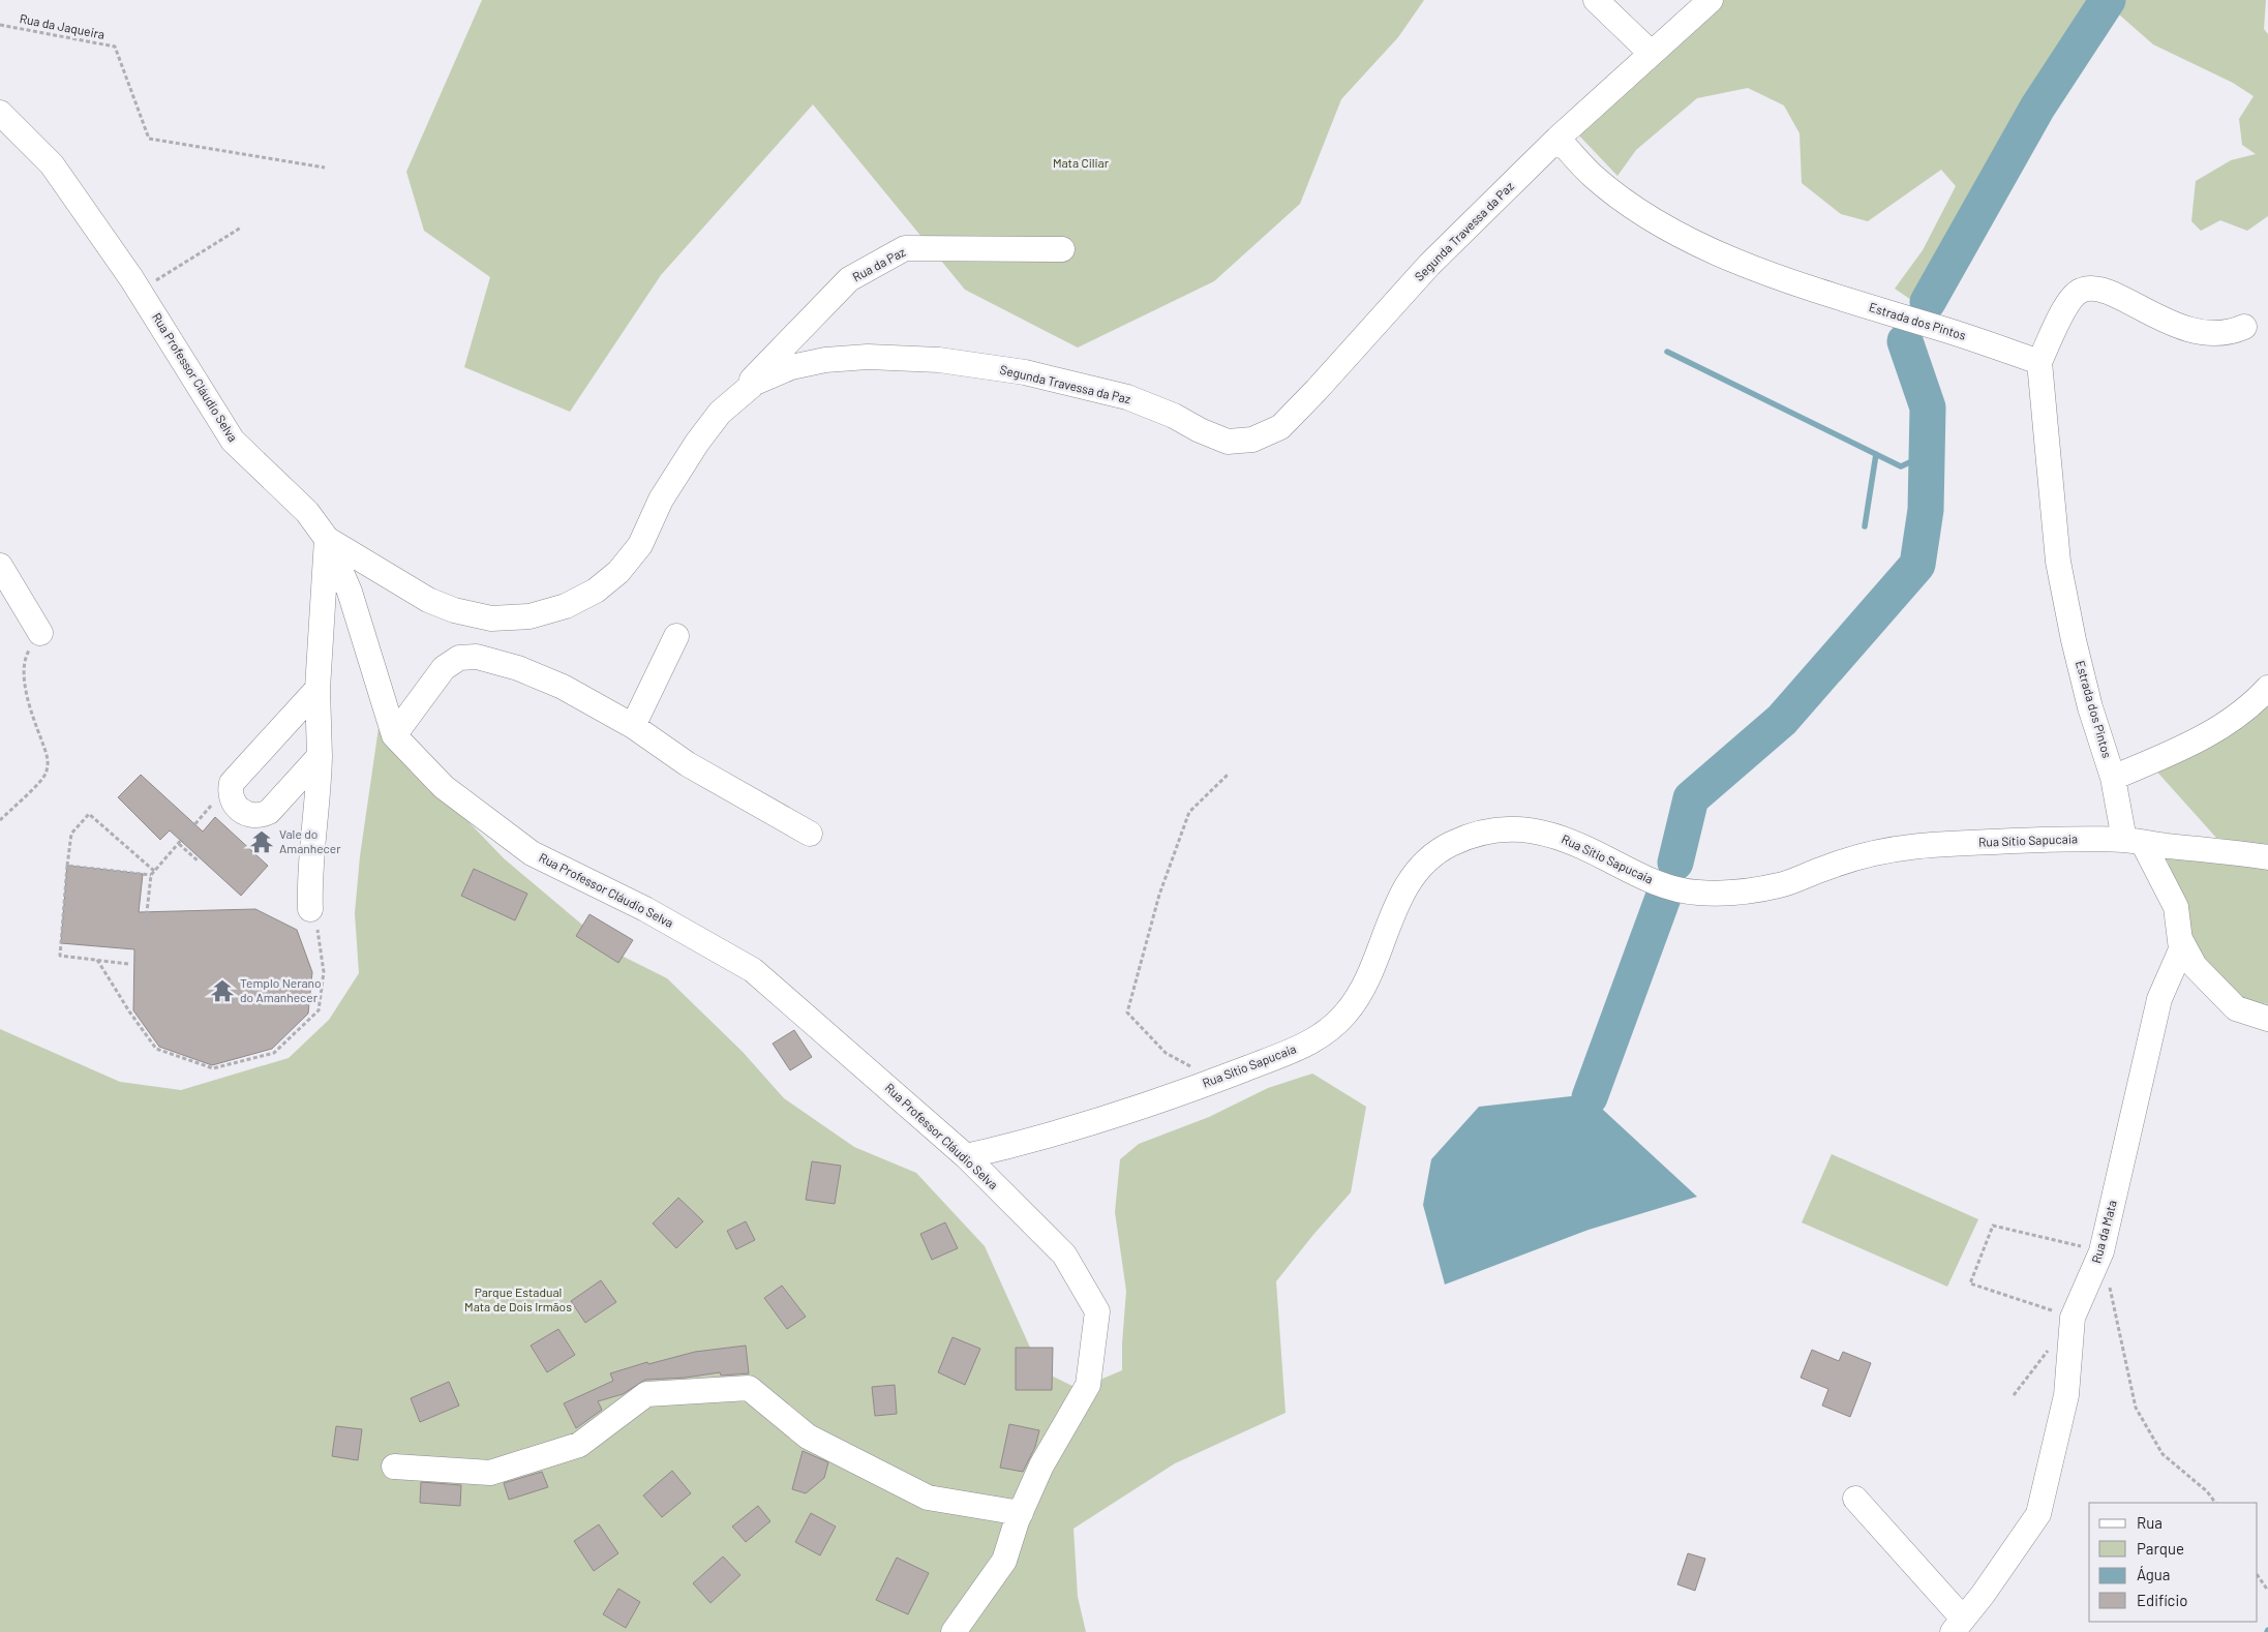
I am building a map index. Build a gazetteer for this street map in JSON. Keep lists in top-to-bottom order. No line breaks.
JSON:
{"streets":{"street":["Segunda Travessa da Paz","Rua da Paz","Estrada dos Pintos","Rua Professor Cláudio Selva","Rua Sítio Sapucaia","Rua da Mata"],"path":["Rua da Jaqueira"]},"crossings":[["Segunda Travessa da Paz","Rua da Paz"],["Segunda Travessa da Paz","Estrada dos Pintos"],["Segunda Travessa da Paz","Rua Professor Cláudio Selva"],["Estrada dos Pintos","Rua Sítio Sapucaia"],["Estrada dos Pintos","Rua da Mata"],["Rua Professor Cláudio Selva","Rua Sítio Sapucaia"],["Rua Sítio Sapucaia","Rua da Mata"]],"parks":["Mata Ciliar","Parque Estadual Mata de Dois Irmãos"],"places":{"temple":["Vale do Amanhecer","Templo Nerano do Amanhecer"]},"legend":["Rua","Parque","Água","Edifício"]}
